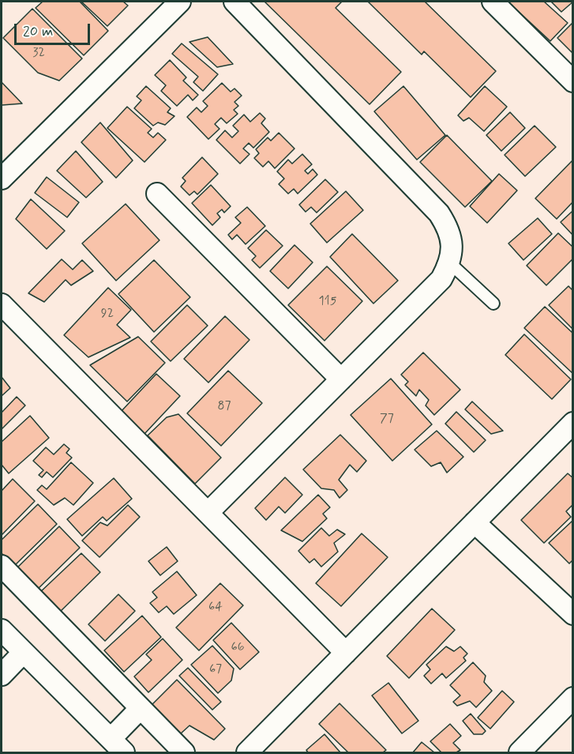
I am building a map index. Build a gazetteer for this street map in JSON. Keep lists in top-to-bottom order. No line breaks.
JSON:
{"house_numbers":["32","115","92","87","77","64","66","67"],"scale_bar":"20 m"}
